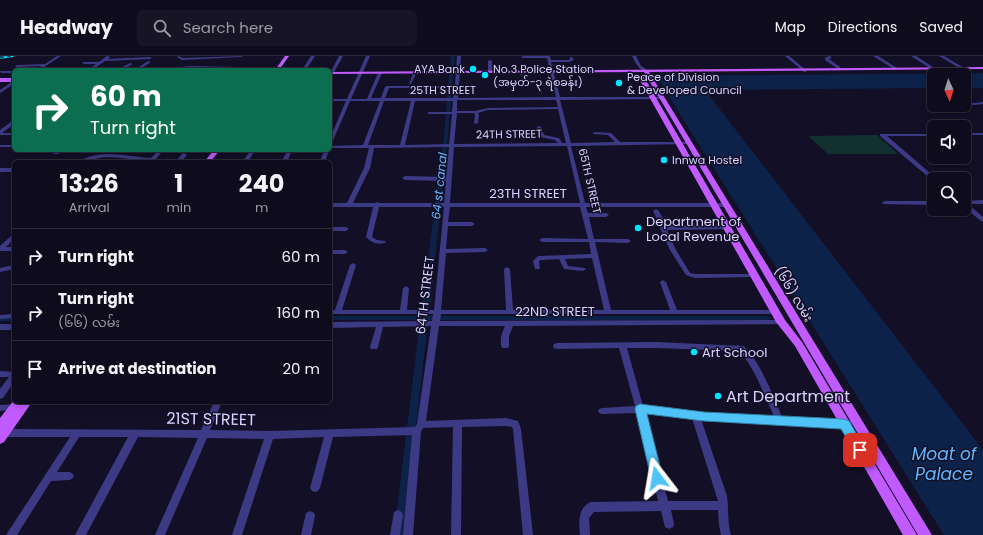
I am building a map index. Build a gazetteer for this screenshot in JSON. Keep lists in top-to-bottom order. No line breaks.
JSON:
{"streets":{"main road":["(၆၆) လမ်း"],"street":["25TH STREET","24TH STREET","65TH STREET","23TH STREET","64TH STREET","22ND STREET","21ST STREET"]},"crossings":[["25TH STREET","65TH STREET"],["25TH STREET","(၆၆) လမ်း"],["25TH STREET","64TH STREET"],["24TH STREET","65TH STREET"],["24TH STREET","(၆၆) လမ်း"],["24TH STREET","64TH STREET"],["65TH STREET","23TH STREET"],["65TH STREET","22ND STREET"],["23TH STREET","(၆၆) လမ်း"],["23TH STREET","64TH STREET"],["(၆၆) လမ်း","22ND STREET"],["64TH STREET","22ND STREET"],["64TH STREET","21ST STREET"]],"water":["64 st canal","Moat of Palace"],"places":["AYA Bank","No 3 Police Station (အမှတ်−၃ ရဲစခန်း)","Peace of Division & Developed Council","Innwa Hostel","Department of Local Revenue","Art School","Art Department"],"north":"bottom","page":{"header":"Headway","search":"Search here","nav":["Map","Directions","Saved"],"turn":["60 m","Turn right"],"eta":["13:26","Arrival","1","min","240","m"],"list":[{"name":"Turn right","value":"60 m"},{"name":"Turn right","note":"(၆၆) လမ်း","value":"160 m"},{"name":"Arrive at destination","value":"20 m"}]}}
